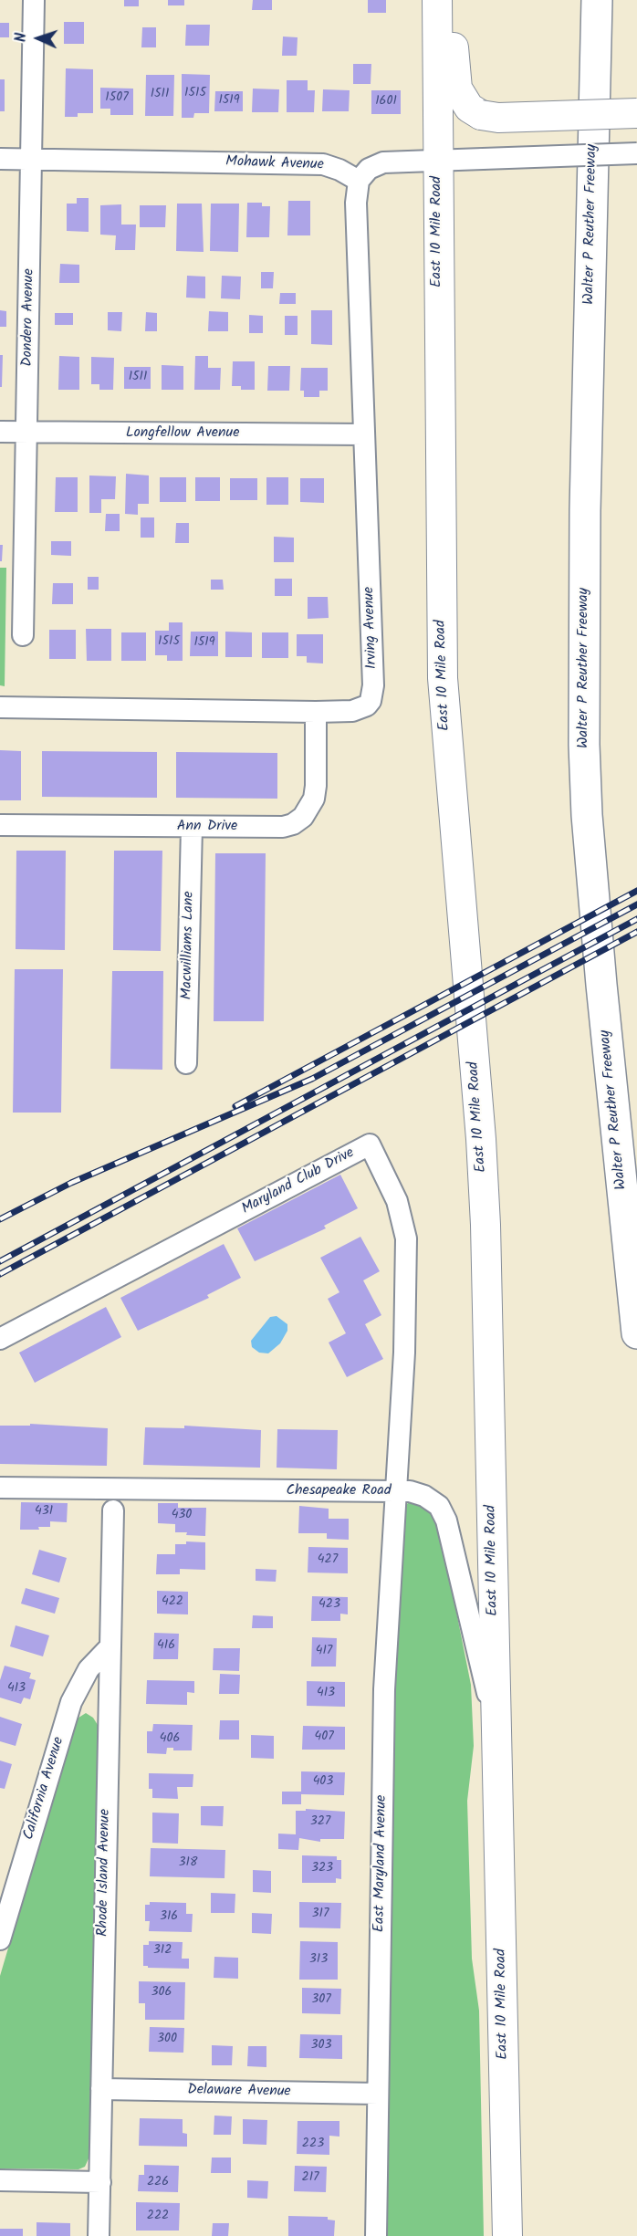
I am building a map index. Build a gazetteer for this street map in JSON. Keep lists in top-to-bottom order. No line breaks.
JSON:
{"streets":{"highway":["Walter P Reuther Freeway"],"main road":["East 10 Mile Road"],"street":["Mohawk Avenue","Dondero Avenue","Longfellow Avenue","Irving Avenue","Ann Drive","Macwilliams Lane","Maryland Club Drive","Chesapeake Road","California Avenue","East Maryland Avenue","Rhode Island Avenue","Delaware Avenue"]},"crossings":[["Mohawk Avenue","Dondero Avenue"],["Mohawk Avenue","Irving Avenue"],["East 10 Mile Road","Chesapeake Road"],["Dondero Avenue","Longfellow Avenue"],["Longfellow Avenue","Irving Avenue"],["Irving Avenue","Ann Drive"],["Ann Drive","Macwilliams Lane"],["Maryland Club Drive","Chesapeake Road"],["Maryland Club Drive","East Maryland Avenue"],["Chesapeake Road","East Maryland Avenue"],["California Avenue","Rhode Island Avenue"],["East Maryland Avenue","Delaware Avenue"],["Rhode Island Avenue","Delaware Avenue"]],"house_numbers":["1515","1511","1507","1519","1601","1511","1515","1519","431","430","427","422","423","416","417","413","413","407","406","403","327","318","323","317","316","312","313","306","307","300","303","223","217","226","222"],"north":"left"}
